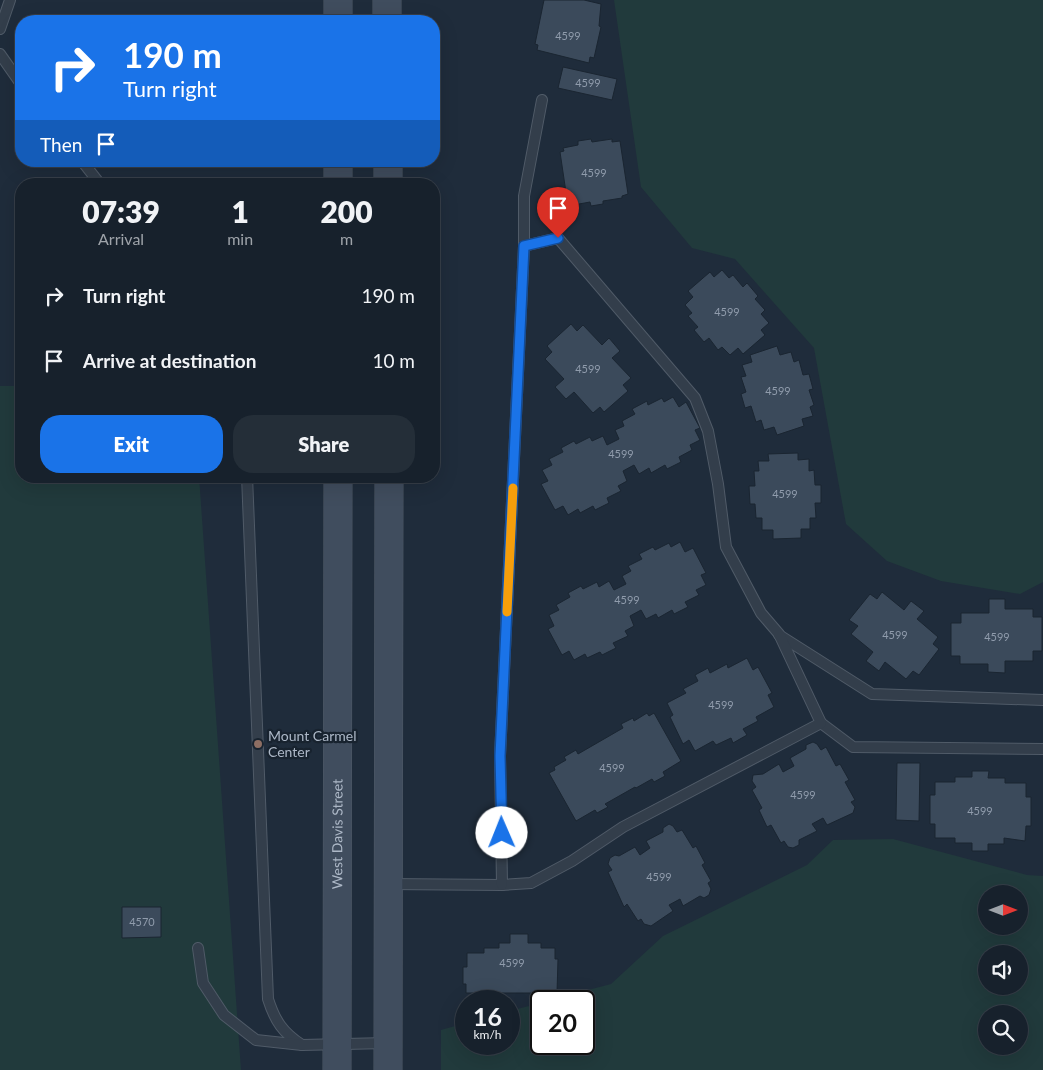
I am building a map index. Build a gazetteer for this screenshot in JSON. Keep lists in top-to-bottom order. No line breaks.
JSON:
{"streets":{"main road":["West Davis Street"]},"places":["Mount Carmel Center"],"house_numbers":["4599","4599","4599","4599","4599","4599","4599","4599","4599","4599","4599","4599","4599","4599","4599","4599","4570","4599"],"north":"right","page":{"turn":["190 m","Turn right"],"then":"Then","eta":["07:39","Arrival","1","min","200","m"],"list":[{"name":"Turn right","value":"190 m"},{"name":"Arrive at destination","value":"10 m"}],"buttons":["Exit","Share"],"speed":"16 km/h","limit":"20"}}
